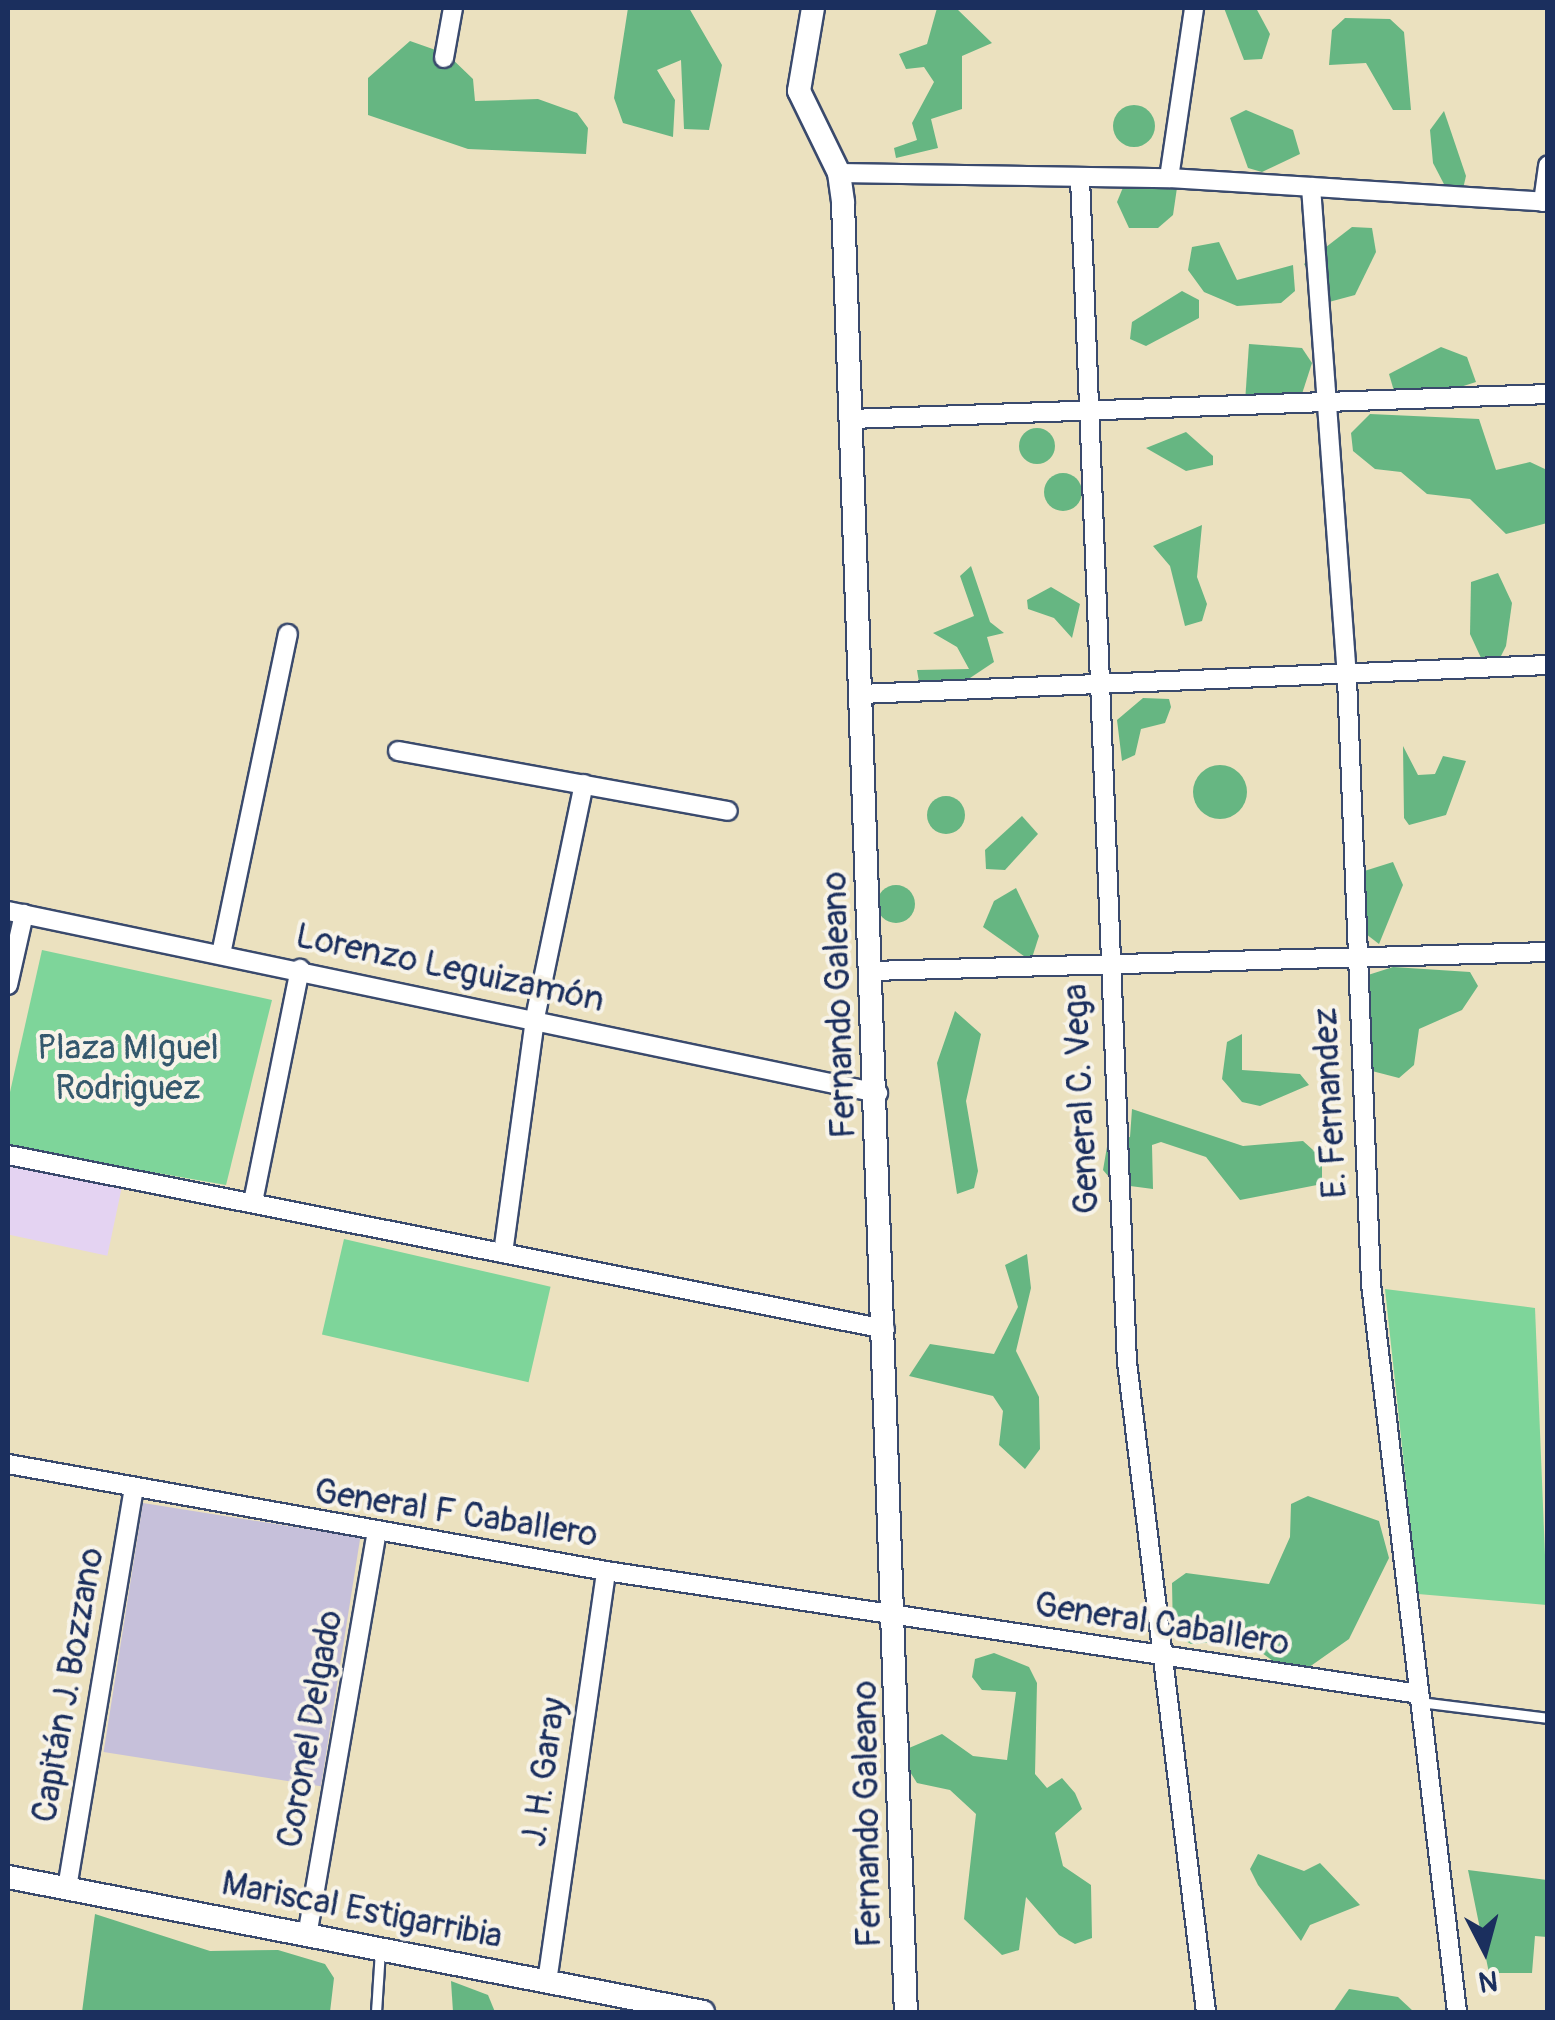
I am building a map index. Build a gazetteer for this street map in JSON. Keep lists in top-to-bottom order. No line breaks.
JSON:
{"streets":{"street":["Lorenzo Leguizamón","Fernando Galeano","General C. Vega","E. Fernandez","General F Caballero","General Caballero","Capitán J. Bozzano","Coronel Delgado","J. H. Garay","Mariscal Estigarribia"]},"crossings":[["Lorenzo Leguizamón","Fernando Galeano"],["Fernando Galeano","General F Caballero"],["Fernando Galeano","General Caballero"],["General C. Vega","General Caballero"],["E. Fernandez","General Caballero"],["General F Caballero","General Caballero"],["General F Caballero","Capitán J. Bozzano"],["General F Caballero","Coronel Delgado"],["General F Caballero","J. H. Garay"],["Capitán J. Bozzano","Mariscal Estigarribia"],["Coronel Delgado","Mariscal Estigarribia"],["J. H. Garay","Mariscal Estigarribia"]],"parks":["Plaza MIguel Rodriguez"],"north":"bottom"}
